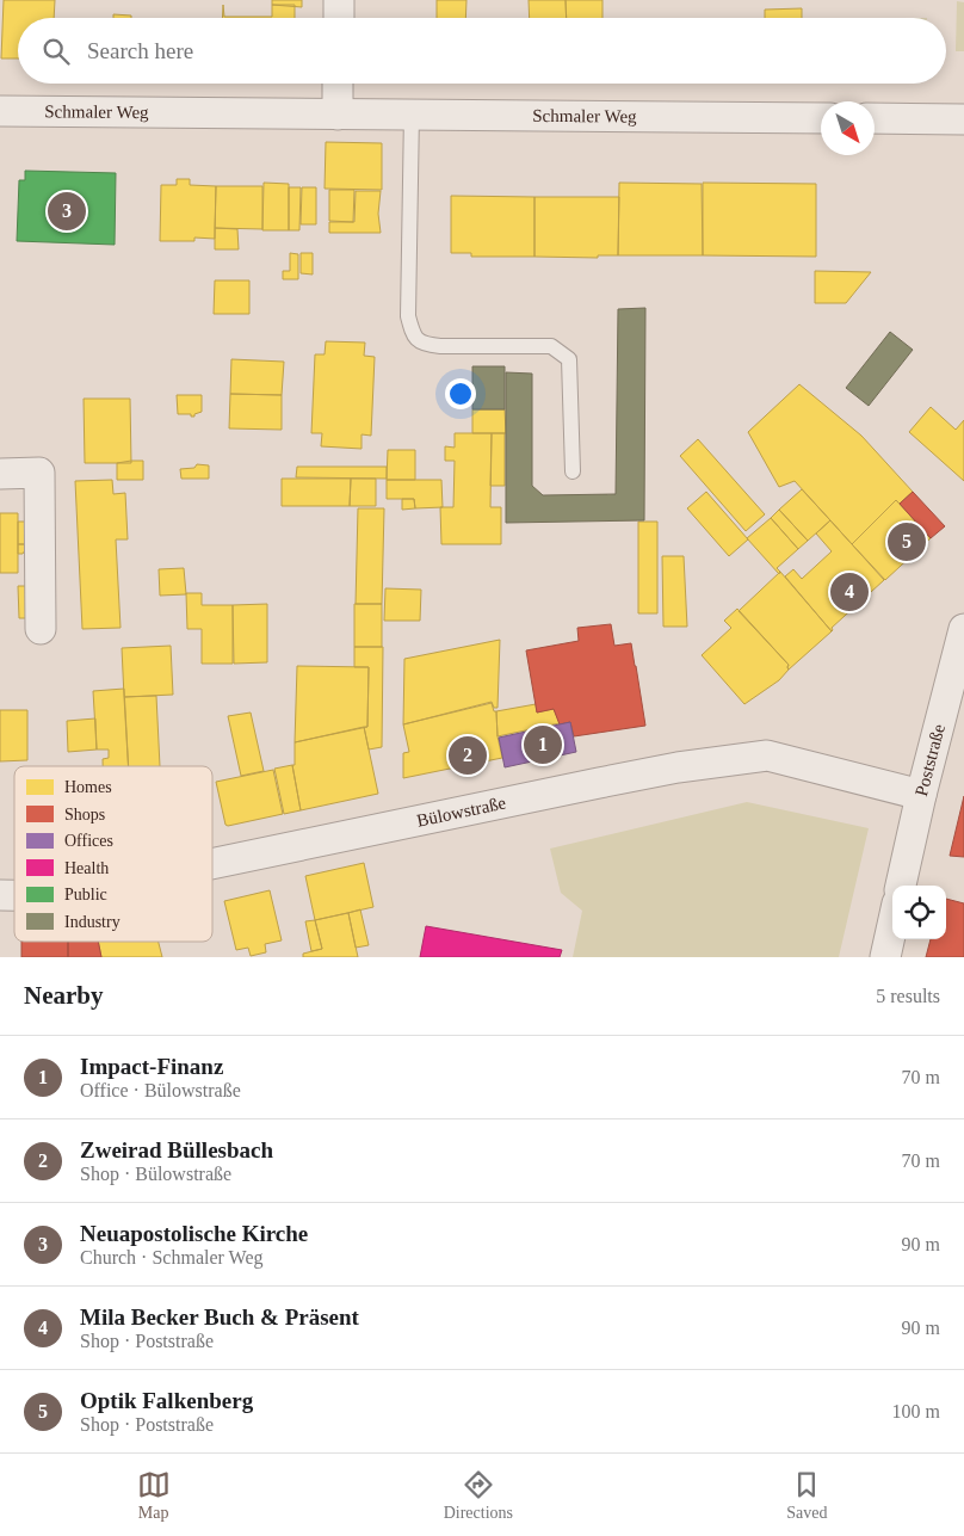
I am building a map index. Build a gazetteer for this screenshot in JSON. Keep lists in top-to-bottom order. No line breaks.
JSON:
{"streets":{"street":["Schmaler Weg","Poststraße","Bülowstraße"]},"crossings":[["Poststraße","Bülowstraße"]],"legend":["Homes","Shops","Offices","Health","Public","Industry"],"north":"bottom right","page":{"search":"Search here","pins":["3","5","4","1","2"],"heading":["Nearby","5 results"],"list":[{"mark":"1","name":"Impact-Finanz","note":"Office · Bülowstraße","value":"70 m"},{"mark":"2","name":"Zweirad Büllesbach","note":"Shop · Bülowstraße","value":"70 m"},{"mark":"3","name":"Neuapostolische Kirche","note":"Church · Schmaler Weg","value":"90 m"},{"mark":"4","name":"Mila Becker Buch & Präsent","note":"Shop · Poststraße","value":"90 m"},{"mark":"5","name":"Optik Falkenberg","note":"Shop · Poststraße","value":"100 m"}],"nav":["Map","Directions","Saved"]}}
